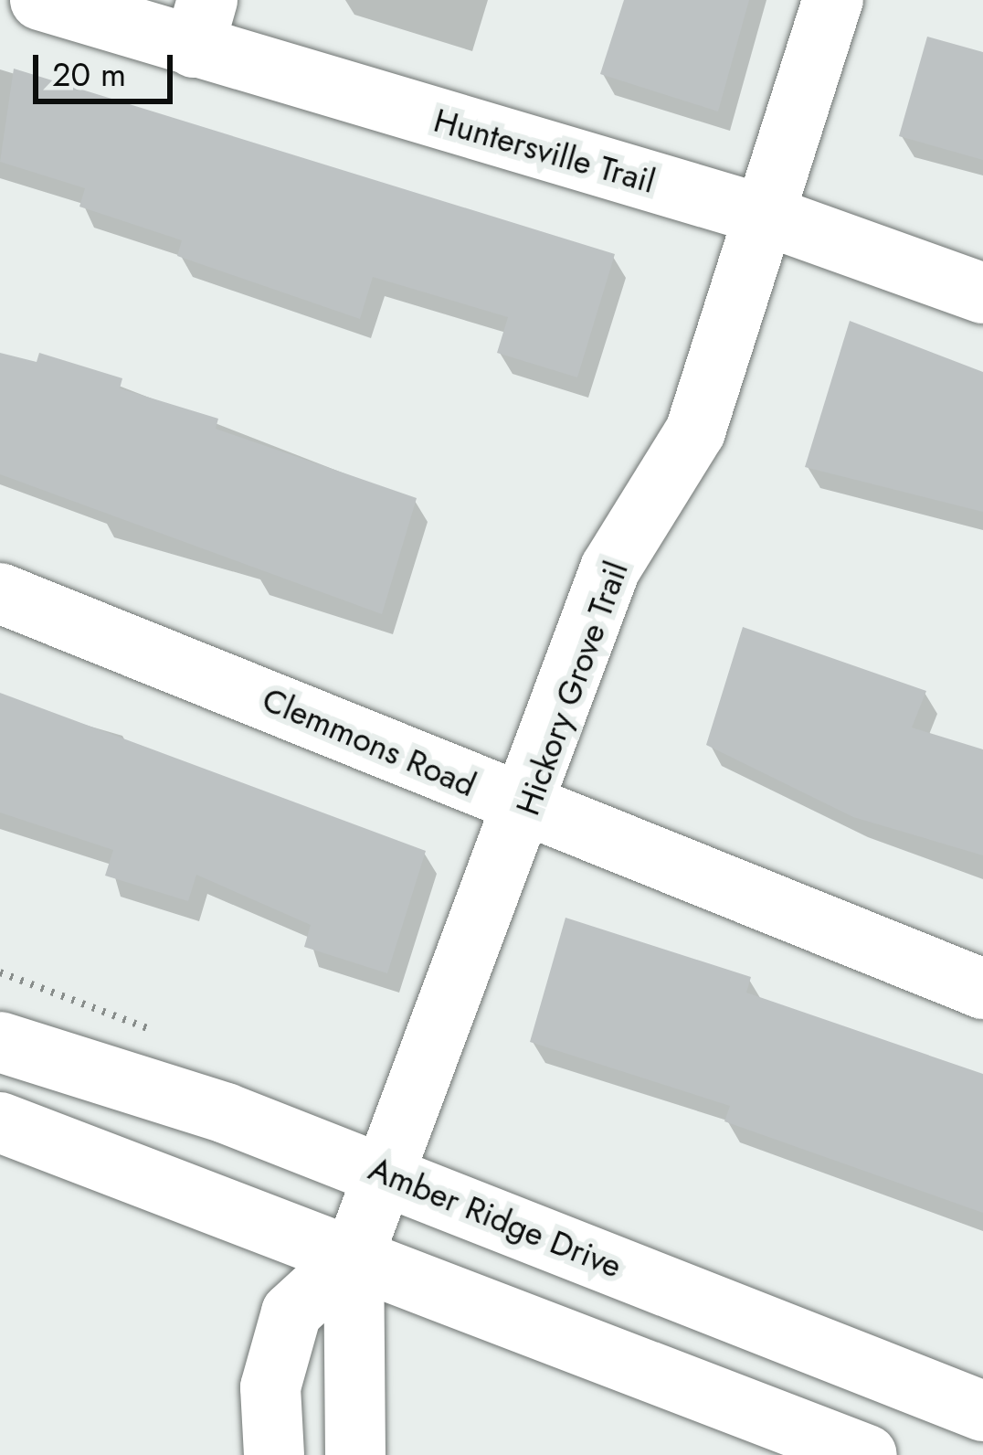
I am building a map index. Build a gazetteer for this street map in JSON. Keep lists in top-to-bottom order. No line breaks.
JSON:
{"streets":{"street":["Huntersville Trail","Hickory Grove Trail","Clemmons Road","Amber Ridge Drive"]},"crossings":[["Huntersville Trail","Hickory Grove Trail"],["Hickory Grove Trail","Clemmons Road"],["Hickory Grove Trail","Amber Ridge Drive"]],"scale_bar":"20 m"}
